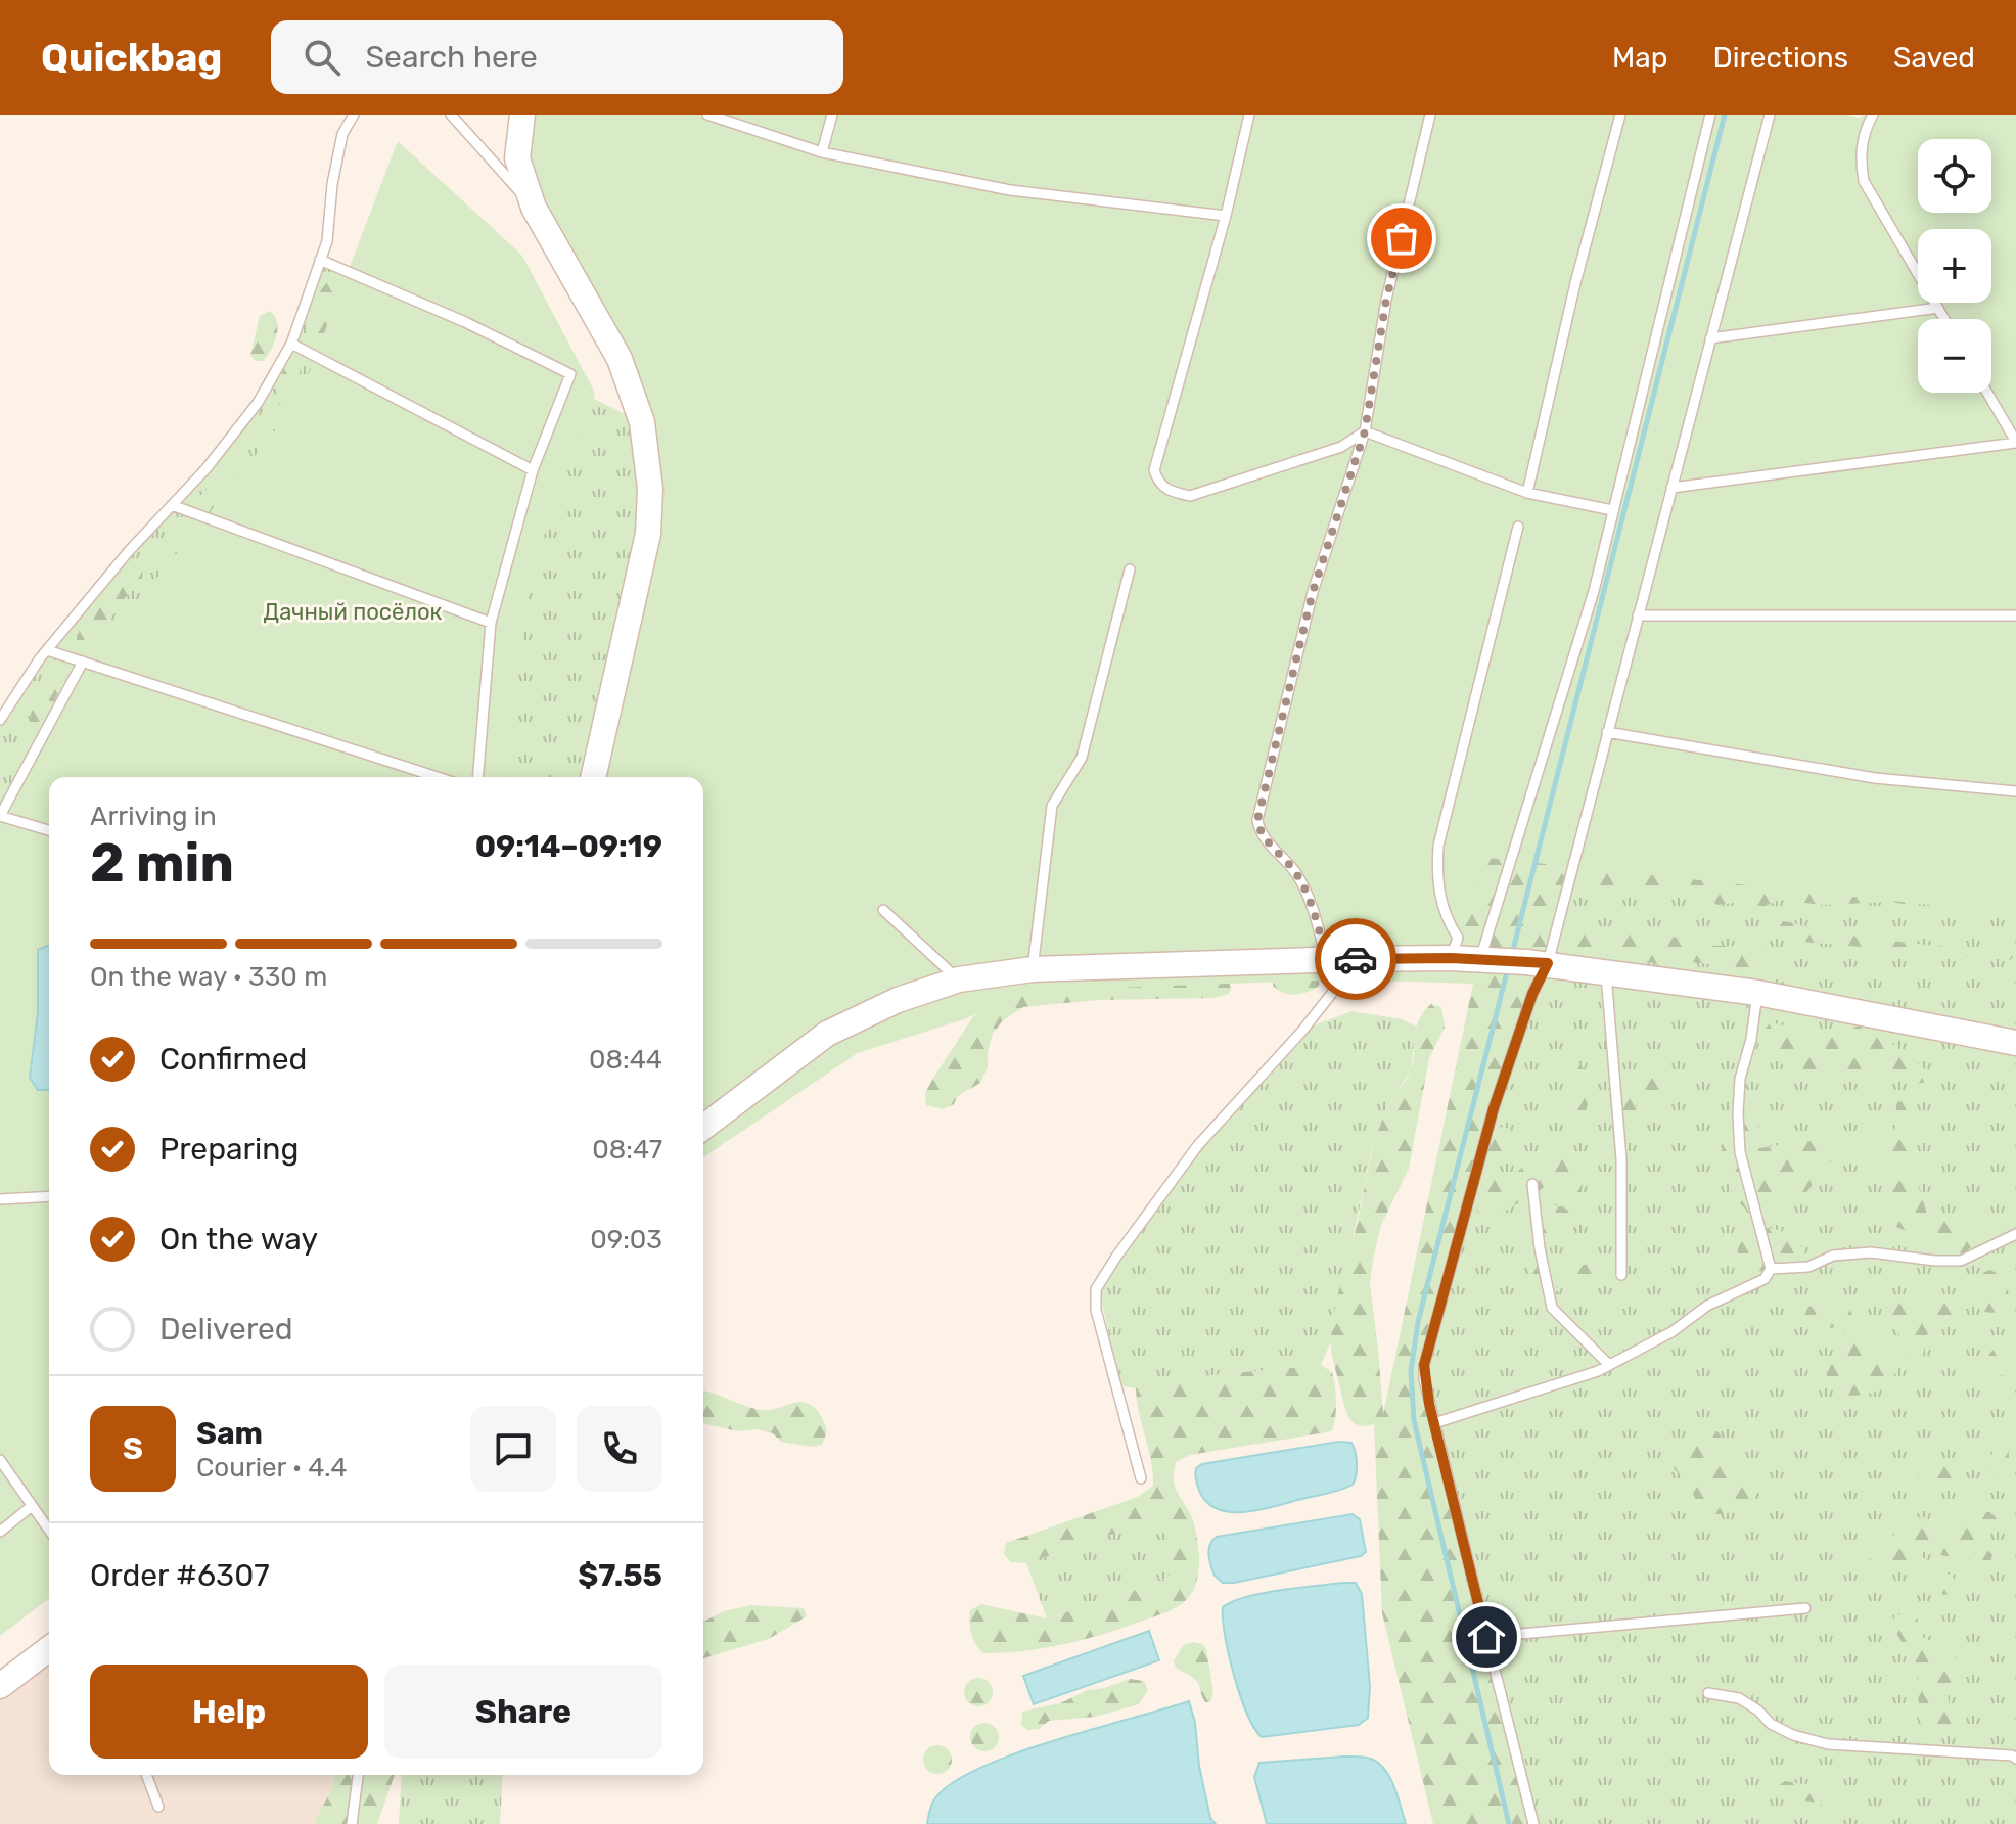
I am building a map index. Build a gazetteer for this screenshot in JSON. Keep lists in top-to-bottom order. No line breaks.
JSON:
{"parks":["Дачный посёлок"],"page":{"header":"Quickbag","search":"Search here","nav":["Map","Directions","Saved"],"map_buttons":["+","−"],"heading":["2 min","Arriving in","09:14–09:19"],"panel":["Sam","Courier · 4.4","Order #6307","$7.55"],"bar":"On the way · 330 m","list":[["Confirmed","08:44"],["Preparing","08:47"],["On the way","09:03"],"Delivered"],"round":"S","buttons":["Help","Share"]}}
